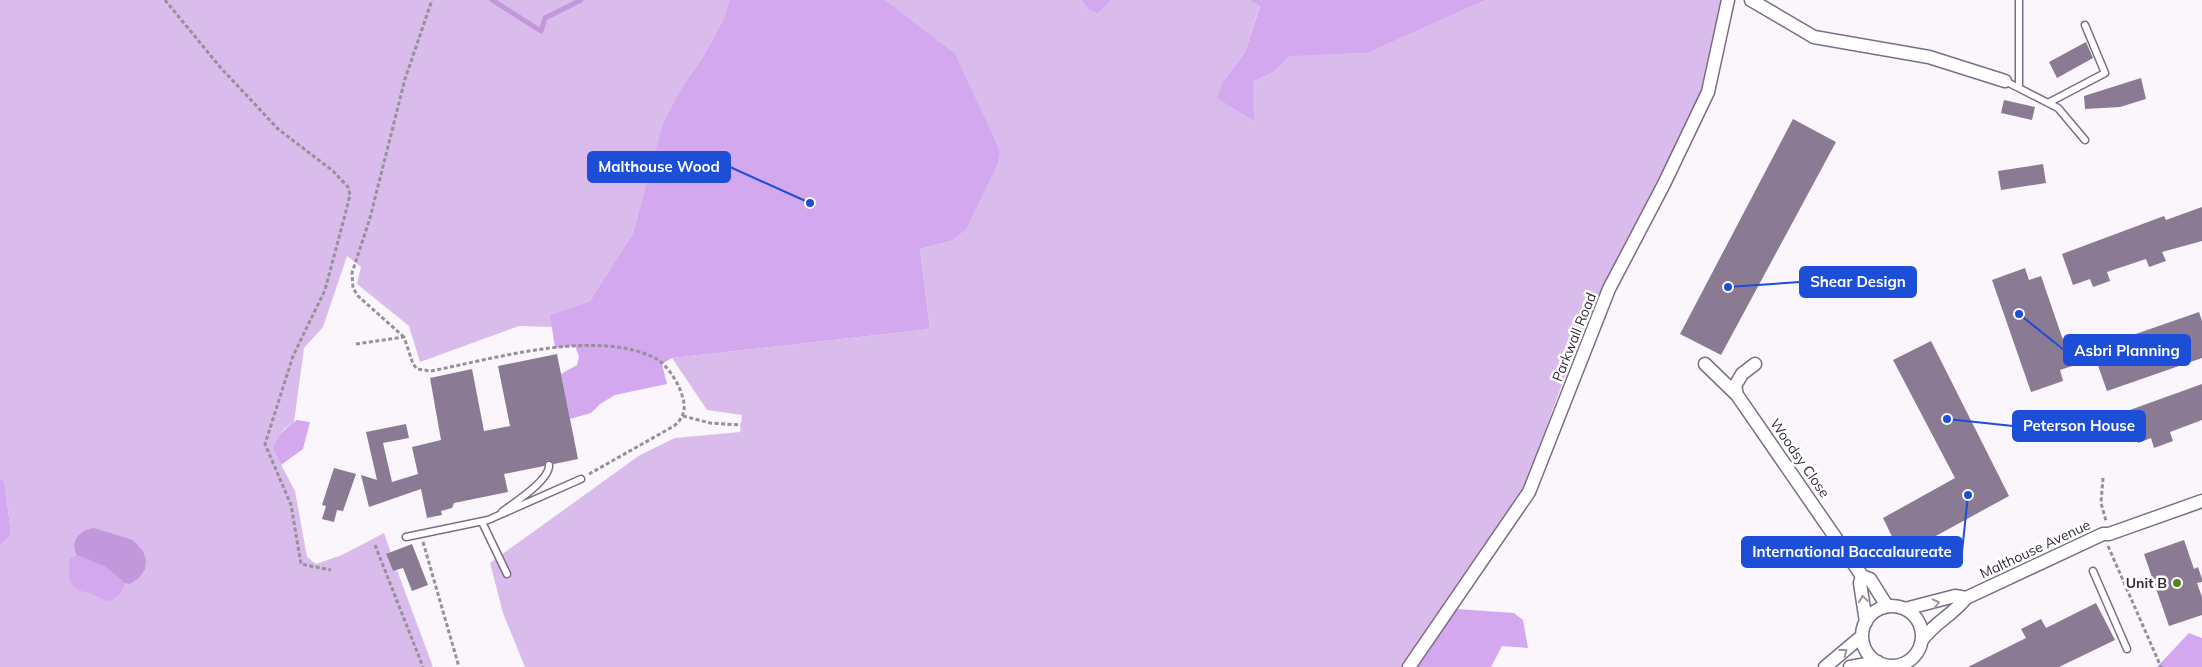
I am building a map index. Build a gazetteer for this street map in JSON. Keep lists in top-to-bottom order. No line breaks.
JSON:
{"streets":{"street":["Parkwall Road","Woodsy Close","Malthouse Avenue"]},"crossings":[["Woodsy Close","Malthouse Avenue"]],"places":["Malthouse Wood","Shear Design","Asbri Planning","Peterson House","International Baccalaureate","Unit B"]}
